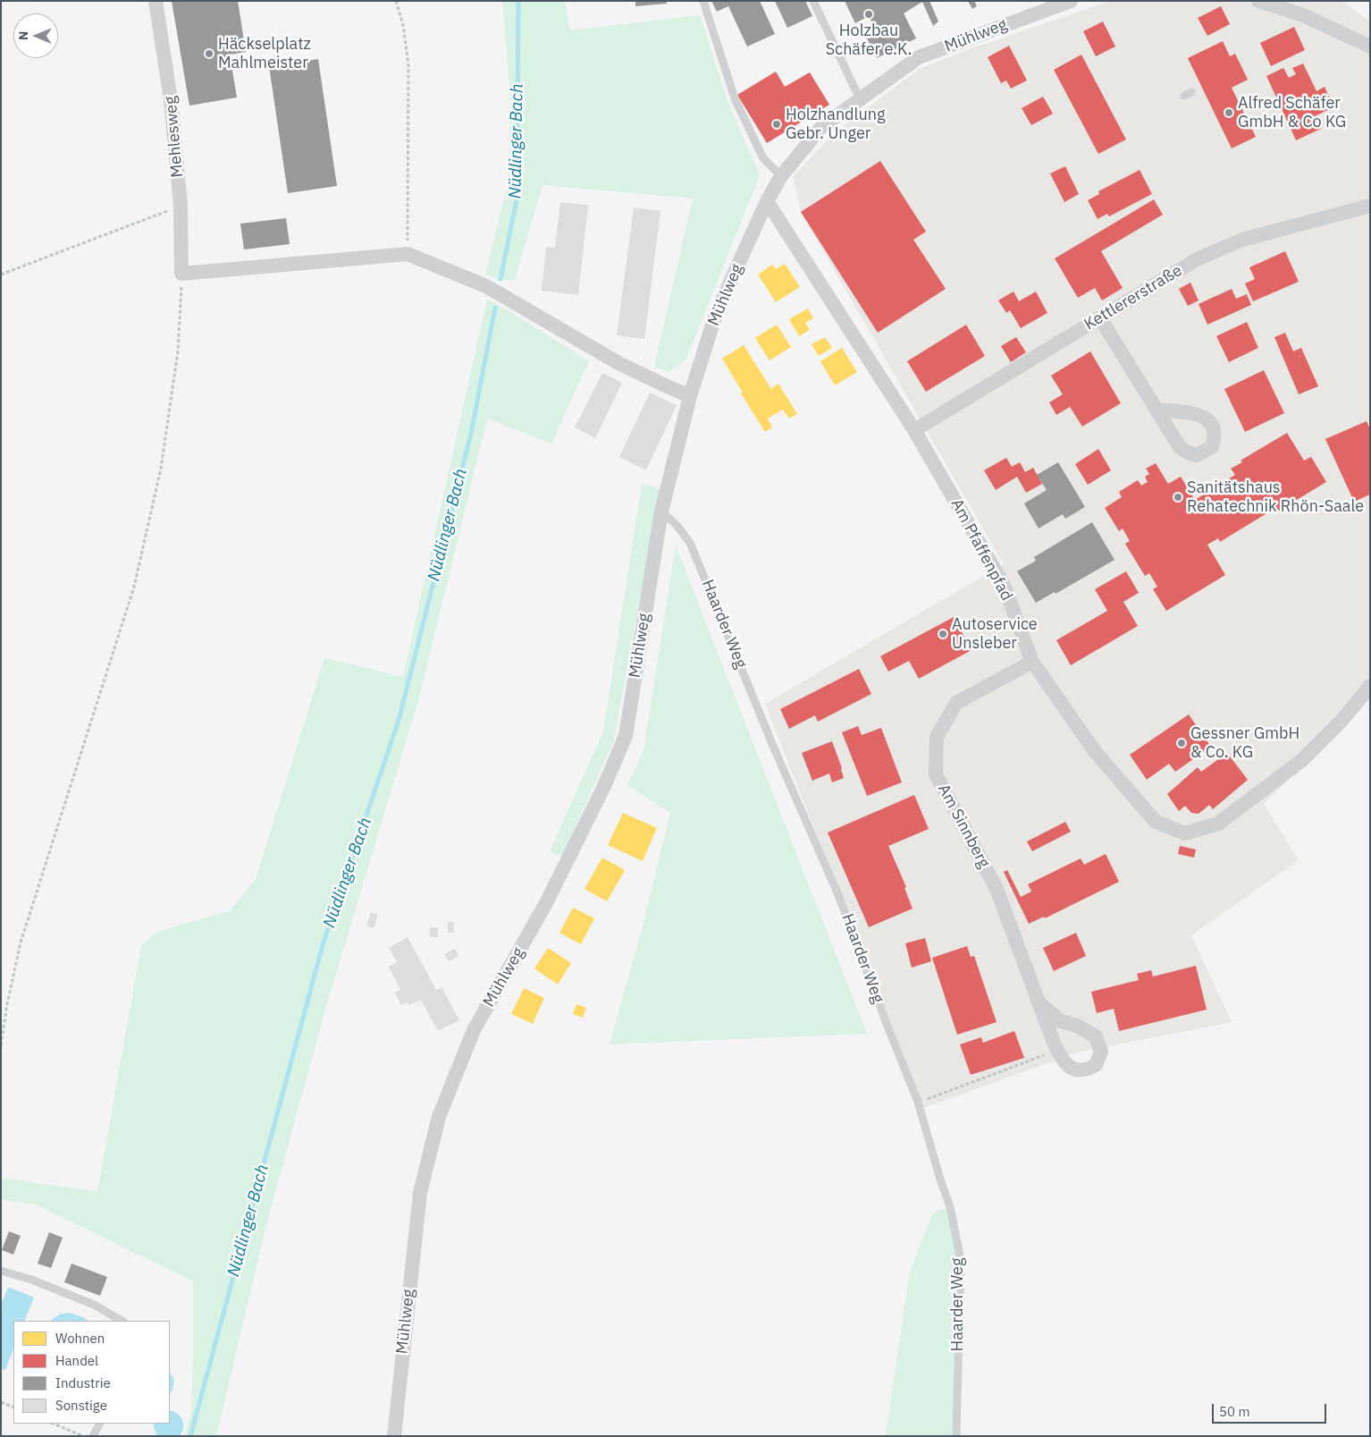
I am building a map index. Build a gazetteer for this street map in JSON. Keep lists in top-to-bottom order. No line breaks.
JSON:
{"streets":{"street":["Mühlweg","Mehlesweg","Kettlererstraße","Am Pfaffenpfad","Am Sinnberg"],"lane":["Haarder Weg"]},"crossings":[["Mühlweg","Am Pfaffenpfad"],["Mühlweg","Haarder Weg"],["Kettlererstraße","Am Pfaffenpfad"],["Am Pfaffenpfad","Am Sinnberg"]],"water":["Nüdlinger Bach"],"places":["Holzbau Schäfer e.K.","Häckselplatz Mahlmeister","Alfred Schäfer GmbH & Co KG","Holzhandlung Gebr. Unger","Sanitätshaus Rehatechnik Rhön-Saale","Autoservice Unsleber","Gessner GmbH & Co. KG"],"legend":["Wohnen","Handel","Industrie","Sonstige"],"scale_bar":"50 m","north":"left"}
